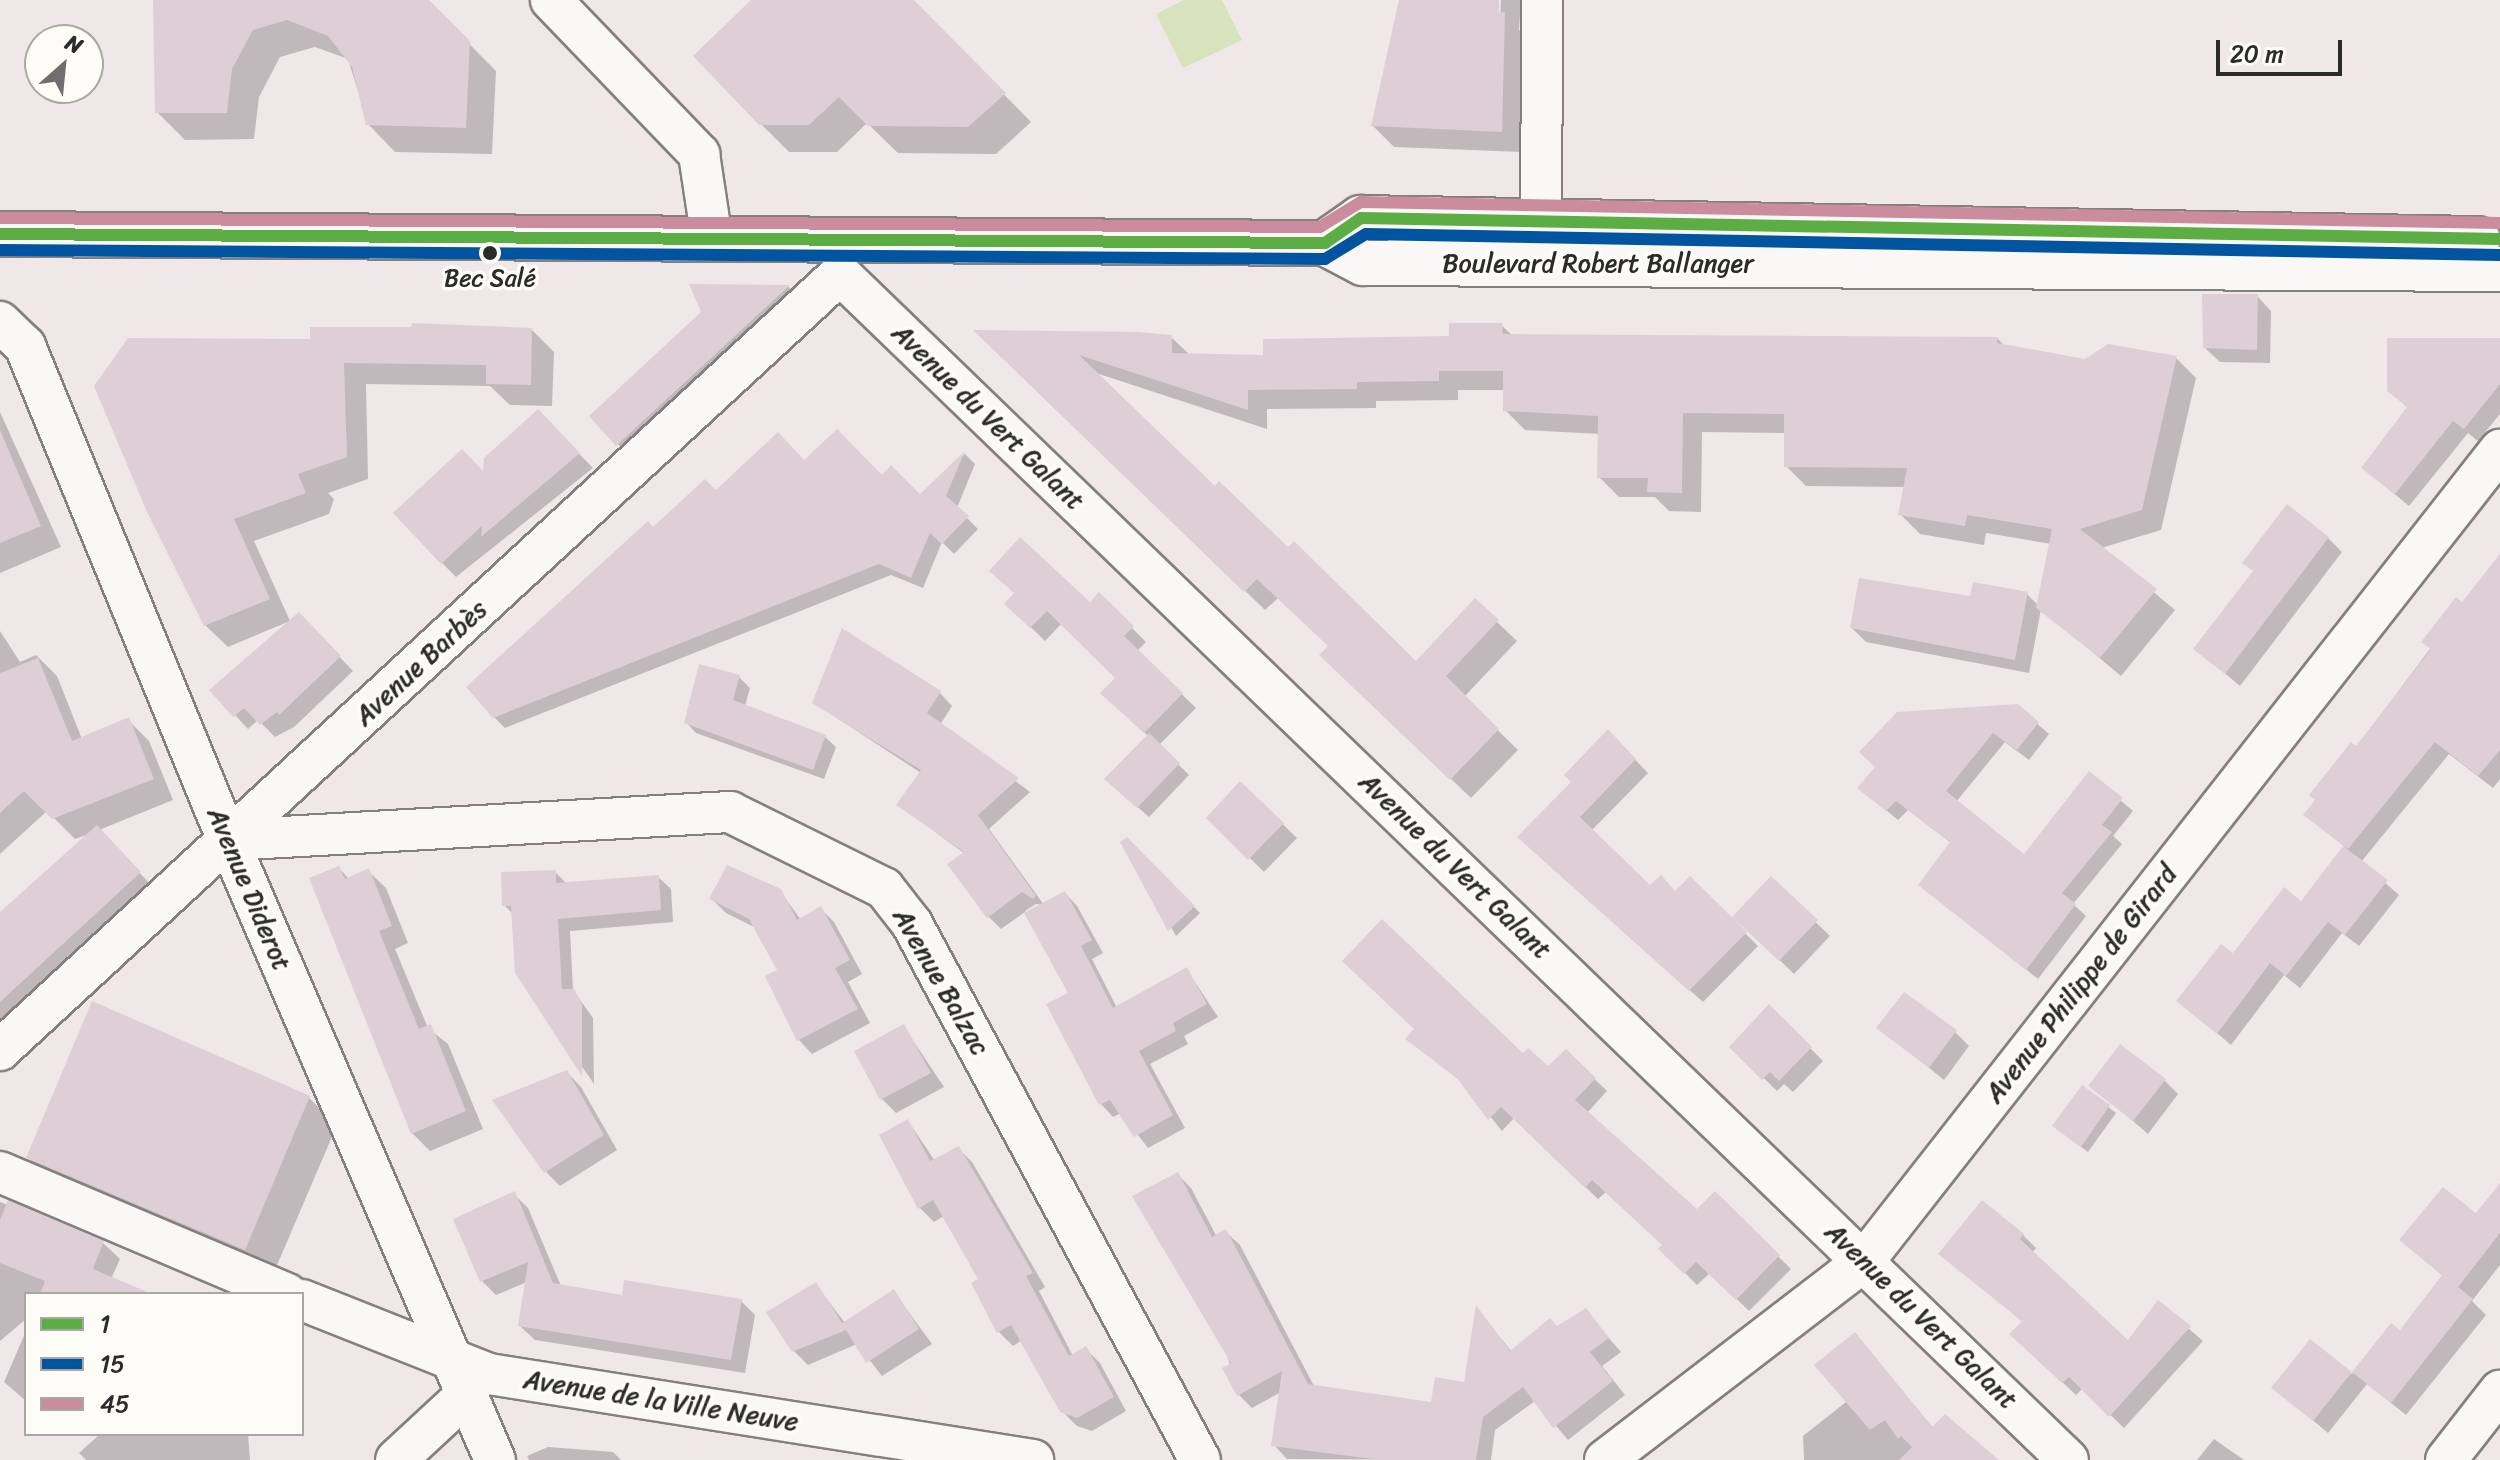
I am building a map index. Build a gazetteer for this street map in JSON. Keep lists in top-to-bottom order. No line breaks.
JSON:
{"streets":{"main road":["Boulevard Robert Ballanger"],"street":["Avenue du Vert Galant","Avenue Barbès","Avenue Diderot","Avenue Balzac","Avenue Philippe de Girard","Avenue de la Ville Neuve"]},"crossings":[["Boulevard Robert Ballanger","Avenue du Vert Galant"],["Boulevard Robert Ballanger","Avenue Barbès"],["Avenue du Vert Galant","Avenue Barbès"],["Avenue du Vert Galant","Avenue Philippe de Girard"],["Avenue Barbès","Avenue Diderot"],["Avenue Barbès","Avenue Balzac"],["Avenue Diderot","Avenue Balzac"],["Avenue Diderot","Avenue de la Ville Neuve"]],"places":["Bec Salé"],"lines":["transit line 45","transit line 1","transit line 15"],"legend":["1","15","45"],"scale_bar":"20 m","north":"top right"}
